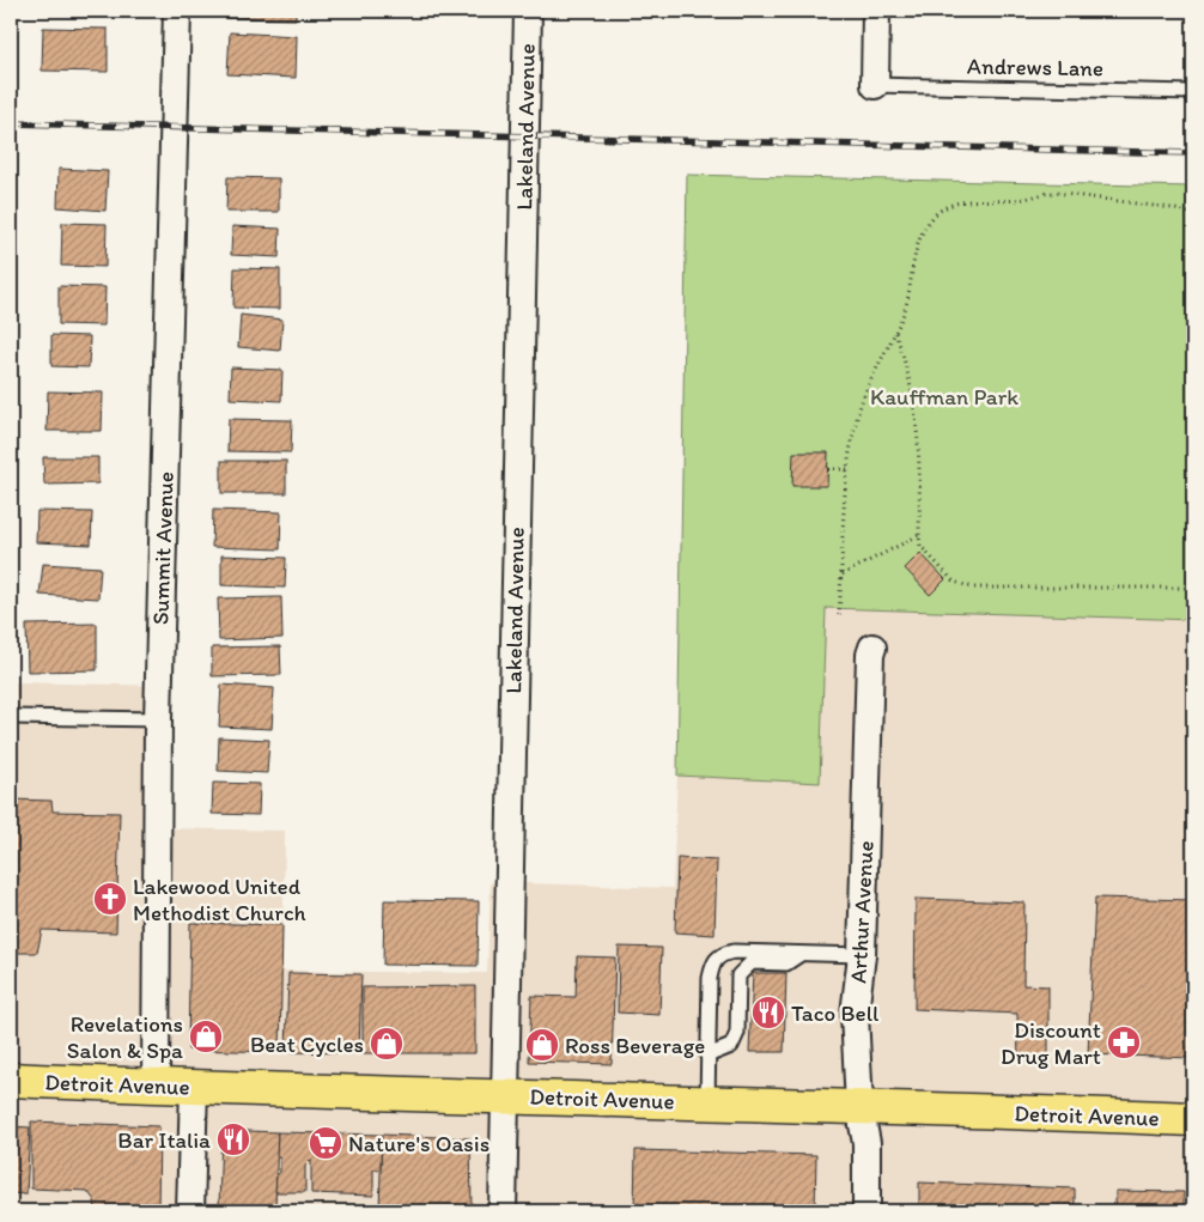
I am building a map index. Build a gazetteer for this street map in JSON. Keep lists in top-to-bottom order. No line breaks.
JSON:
{"streets":{"main road":["Detroit Avenue"],"street":["Lakeland Avenue","Summit Avenue","Arthur Avenue"],"lane":["Andrews Lane"]},"crossings":[["Lakeland Avenue","Detroit Avenue"],["Summit Avenue","Detroit Avenue"],["Arthur Avenue","Detroit Avenue"]],"parks":["Kauffman Park"],"places":{"church":["Lakewood United Methodist Church"],"restaurant":["Taco Bell","Bar Italia"],"shop":["Revelations Salon & Spa","Beat Cycles","Ross Beverage"],"pharmacy":["Discount Drug Mart"],"supermarket":["Nature's Oasis"]}}
